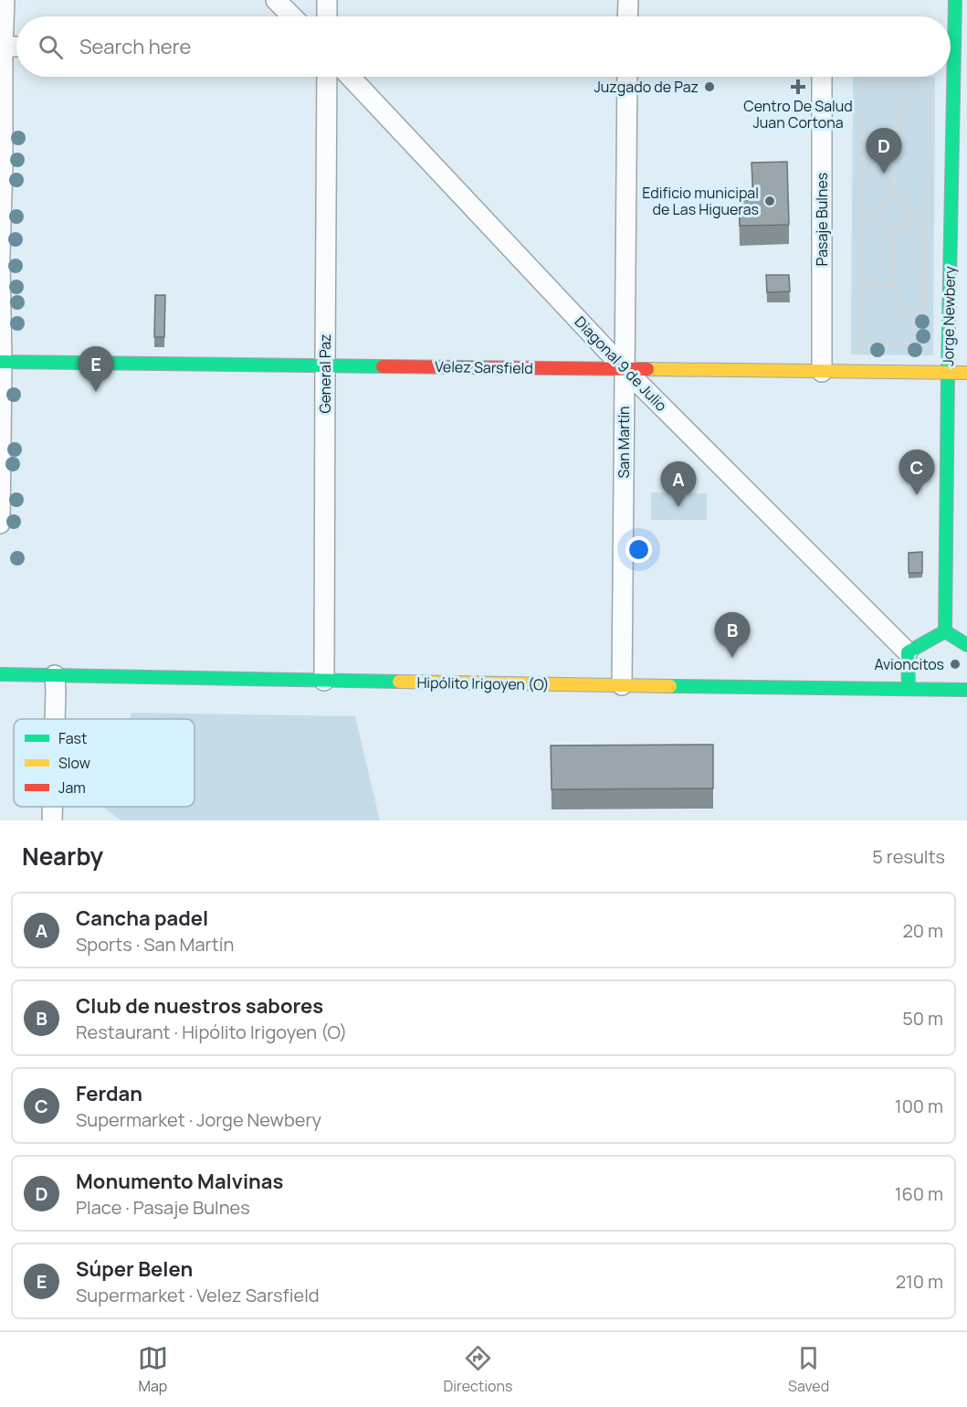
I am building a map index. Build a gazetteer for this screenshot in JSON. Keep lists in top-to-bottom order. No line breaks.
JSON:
{"streets":{"main road":["Jorge Newbery","Velez Sarsfield","Hipólito Irigoyen (O)"],"street":["Pasaje Bulnes","Diagonal 9 de Julio","General Paz","San Martín"]},"crossings":[["Pasaje Bulnes","Velez Sarsfield"],["Jorge Newbery","Velez Sarsfield"],["Diagonal 9 de Julio","Velez Sarsfield"],["Diagonal 9 de Julio","San Martín"],["Velez Sarsfield","General Paz"],["Velez Sarsfield","San Martín"],["General Paz","Hipólito Irigoyen (O)"],["San Martín","Hipólito Irigoyen (O)"]],"places":{"other":["Juzgado de Paz","Edificio municipal de Las Higueras","Avioncitos"],"health":["Centro De Salud Juan Cortona"]},"legend":["Fast","Slow","Jam"],"page":{"search":"Search here","pins":["D","E","C","A","B"],"heading":["Nearby","5 results"],"list":[{"mark":"A","name":"Cancha padel","note":"Sports · San Martín","value":"20 m"},{"mark":"B","name":"Club de nuestros sabores","note":"Restaurant · Hipólito Irigoyen (O)","value":"50 m"},{"mark":"C","name":"Ferdan","note":"Supermarket · Jorge Newbery","value":"100 m"},{"mark":"D","name":"Monumento Malvinas","note":"Place · Pasaje Bulnes","value":"160 m"},{"mark":"E","name":"Súper Belen","note":"Supermarket · Velez Sarsfield","value":"210 m"}],"nav":["Map","Directions","Saved"]}}
